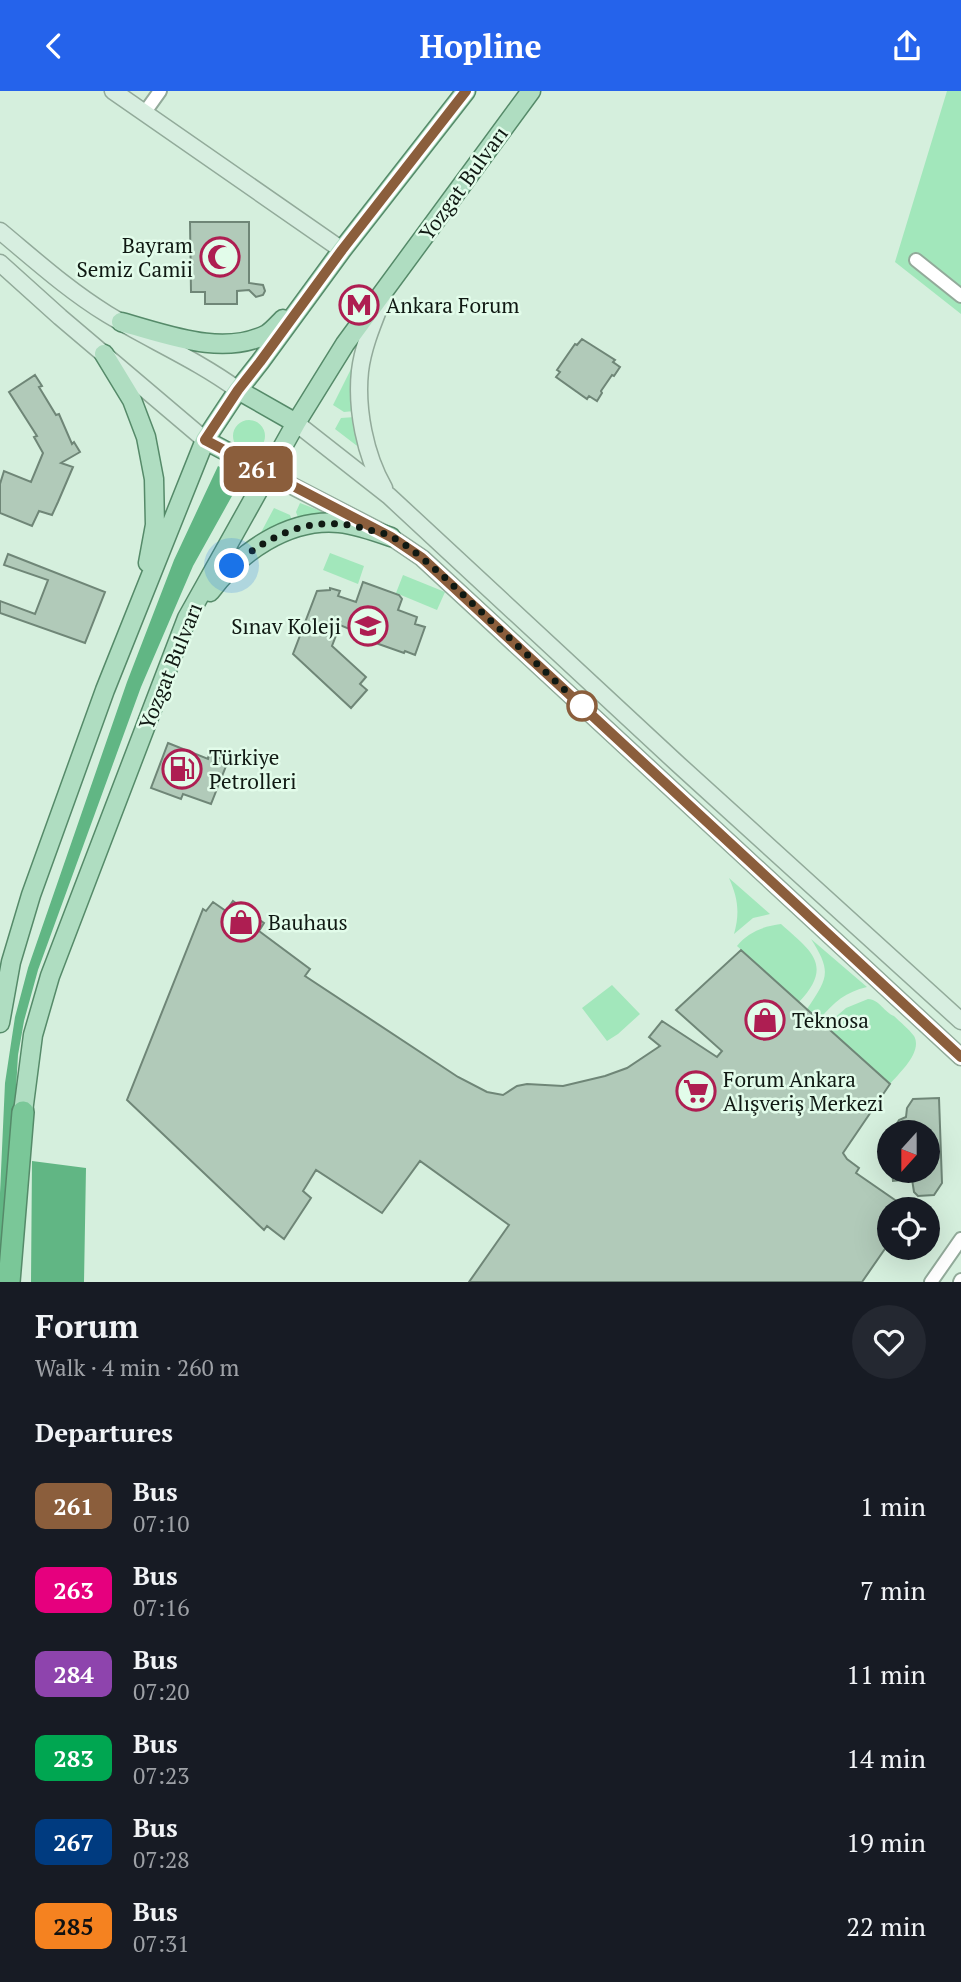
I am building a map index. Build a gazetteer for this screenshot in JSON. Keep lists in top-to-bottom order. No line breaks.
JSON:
{"streets":{"main road":["Yozgat Bulvarı"]},"places":{"mosque":["Bayram Semiz Camii"],"metro station":["Ankara Forum"],"school or university":["Sınav Koleji"],"fuel station":["Türkiye Petrolleri"],"shop":["Bauhaus","Teknosa"],"supermarket":["Forum Ankara Alışveriş Merkezi"]},"lines":["bus line 261"],"north":"bottom","page":{"header":"Hopline","on_map":"261","heading":[["Forum","Walk · 4 min · 260 m"],"Departures"],"list":[{"mark":"261","name":"Bus","note":"07:10","value":"1 min"},{"mark":"263","name":"Bus","note":"07:16","value":"7 min"},{"mark":"284","name":"Bus","note":"07:20","value":"11 min"},{"mark":"283","name":"Bus","note":"07:23","value":"14 min"},{"mark":"267","name":"Bus","note":"07:28","value":"19 min"},{"mark":"285","name":"Bus","note":"07:31","value":"22 min"}]}}
